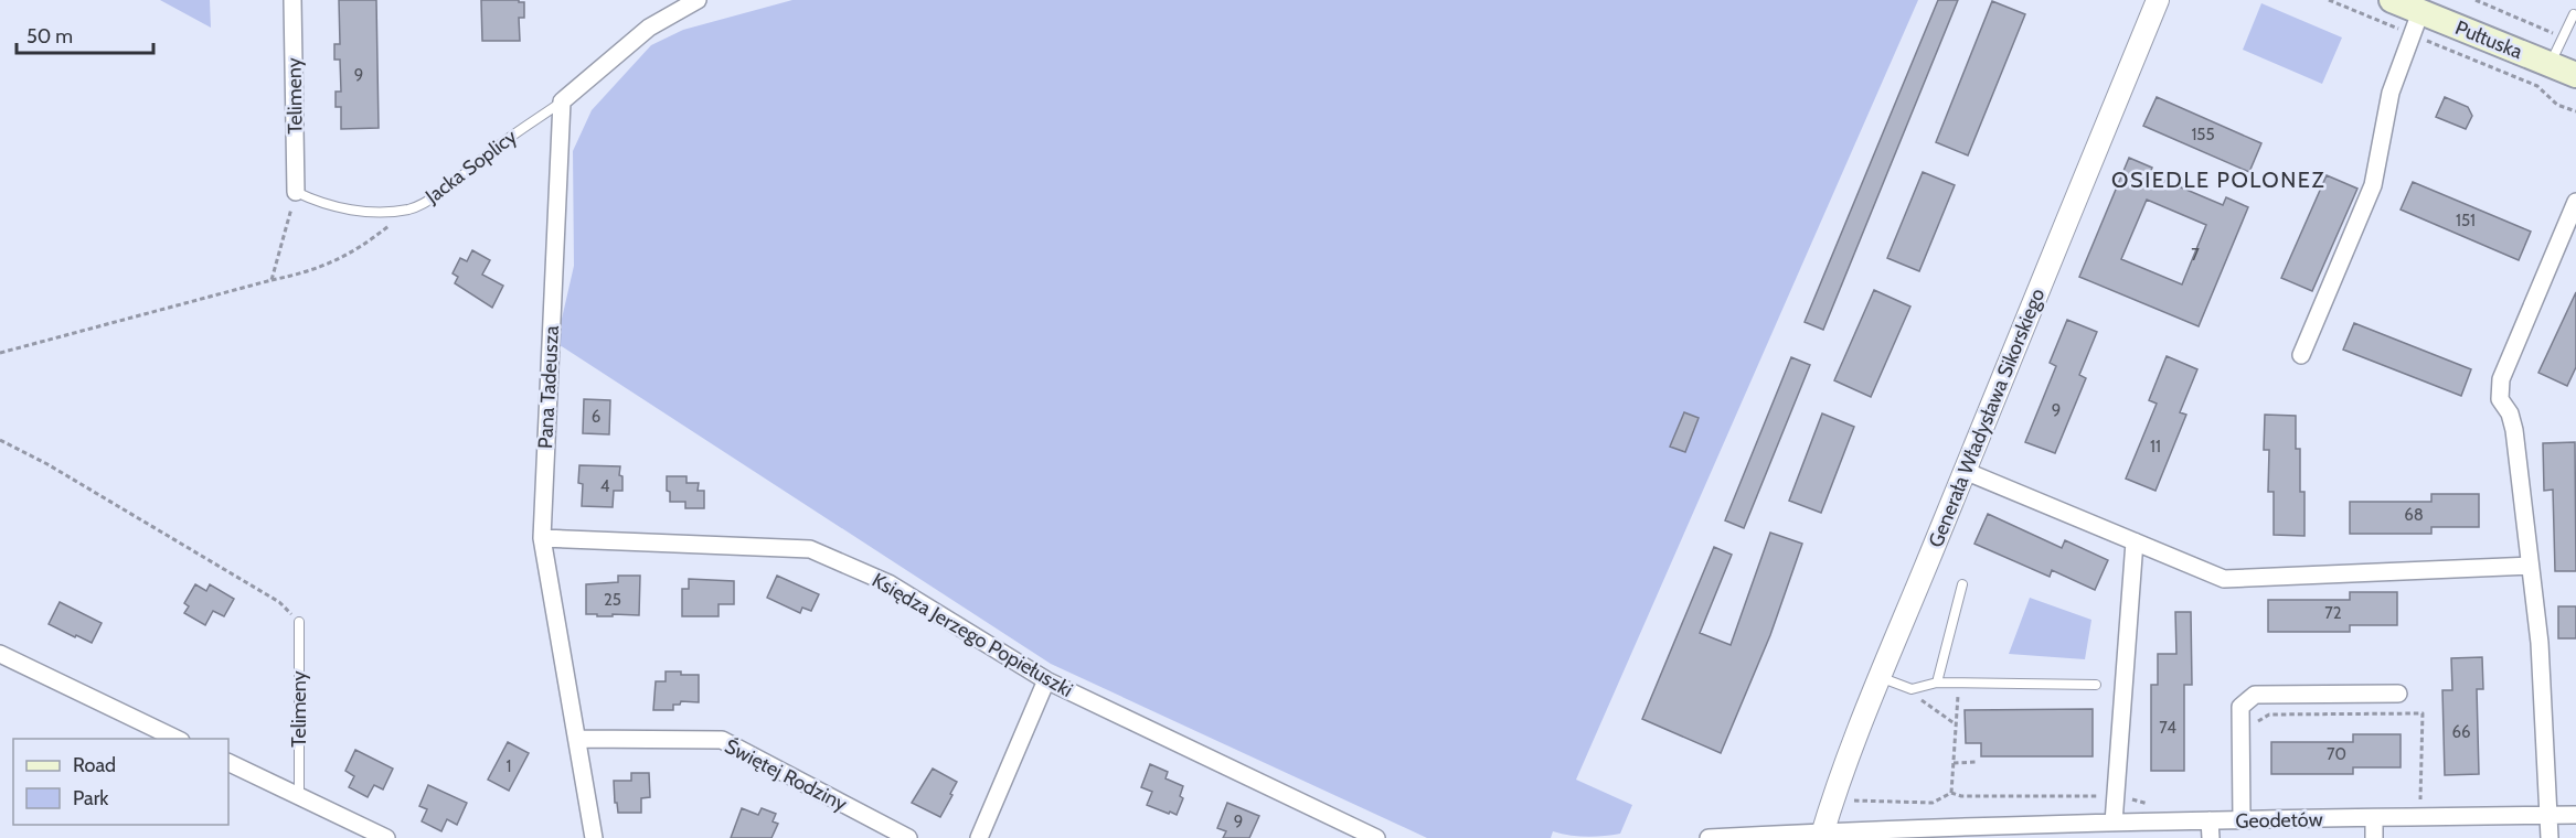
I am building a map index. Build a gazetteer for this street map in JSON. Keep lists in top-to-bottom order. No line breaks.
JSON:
{"streets":{"main road":["Pułtuska"],"street":["Telimeny","Pana Tadeusza","Generała Władysława Sikorskiego","Księdza Jerzego Popiełuszki","Świętej Rodziny","Geodetów"],"lane":["Jacka Soplicy"]},"crossings":[["Telimeny","Jacka Soplicy"],["Jacka Soplicy","Pana Tadeusza"],["Pana Tadeusza","Księdza Jerzego Popiełuszki"],["Pana Tadeusza","Świętej Rodziny"],["Generała Władysława Sikorskiego","Geodetów"]],"districts":["OSIEDLE POLONEZ"],"house_numbers":["9","155","151","7","9","6","11","4","68","25","72","74","66","70","1","9"],"legend":["Road","Park"],"scale_bar":"50 m"}
